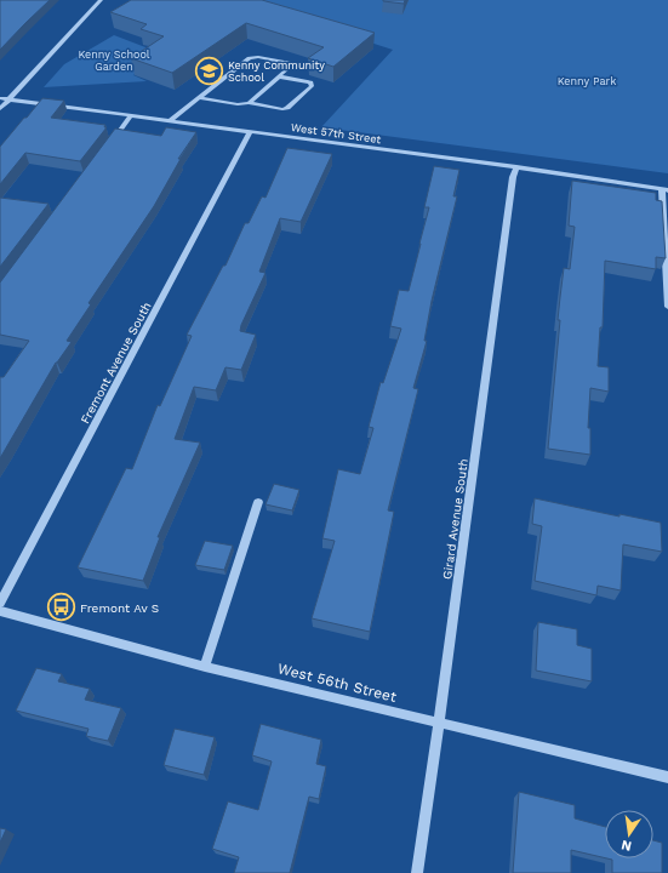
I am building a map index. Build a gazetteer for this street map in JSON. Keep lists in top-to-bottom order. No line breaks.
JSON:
{"streets":{"street":["West 57th Street","Fremont Avenue South","Girard Avenue South","West 56th Street"]},"crossings":[["West 57th Street","Fremont Avenue South"],["West 57th Street","Girard Avenue South"],["Girard Avenue South","West 56th Street"]],"parks":["Kenny School Garden","Kenny Park"],"places":{"school or university":["Kenny Community School"],"bus stop":["Fremont Av S"]},"north":"bottom"}
